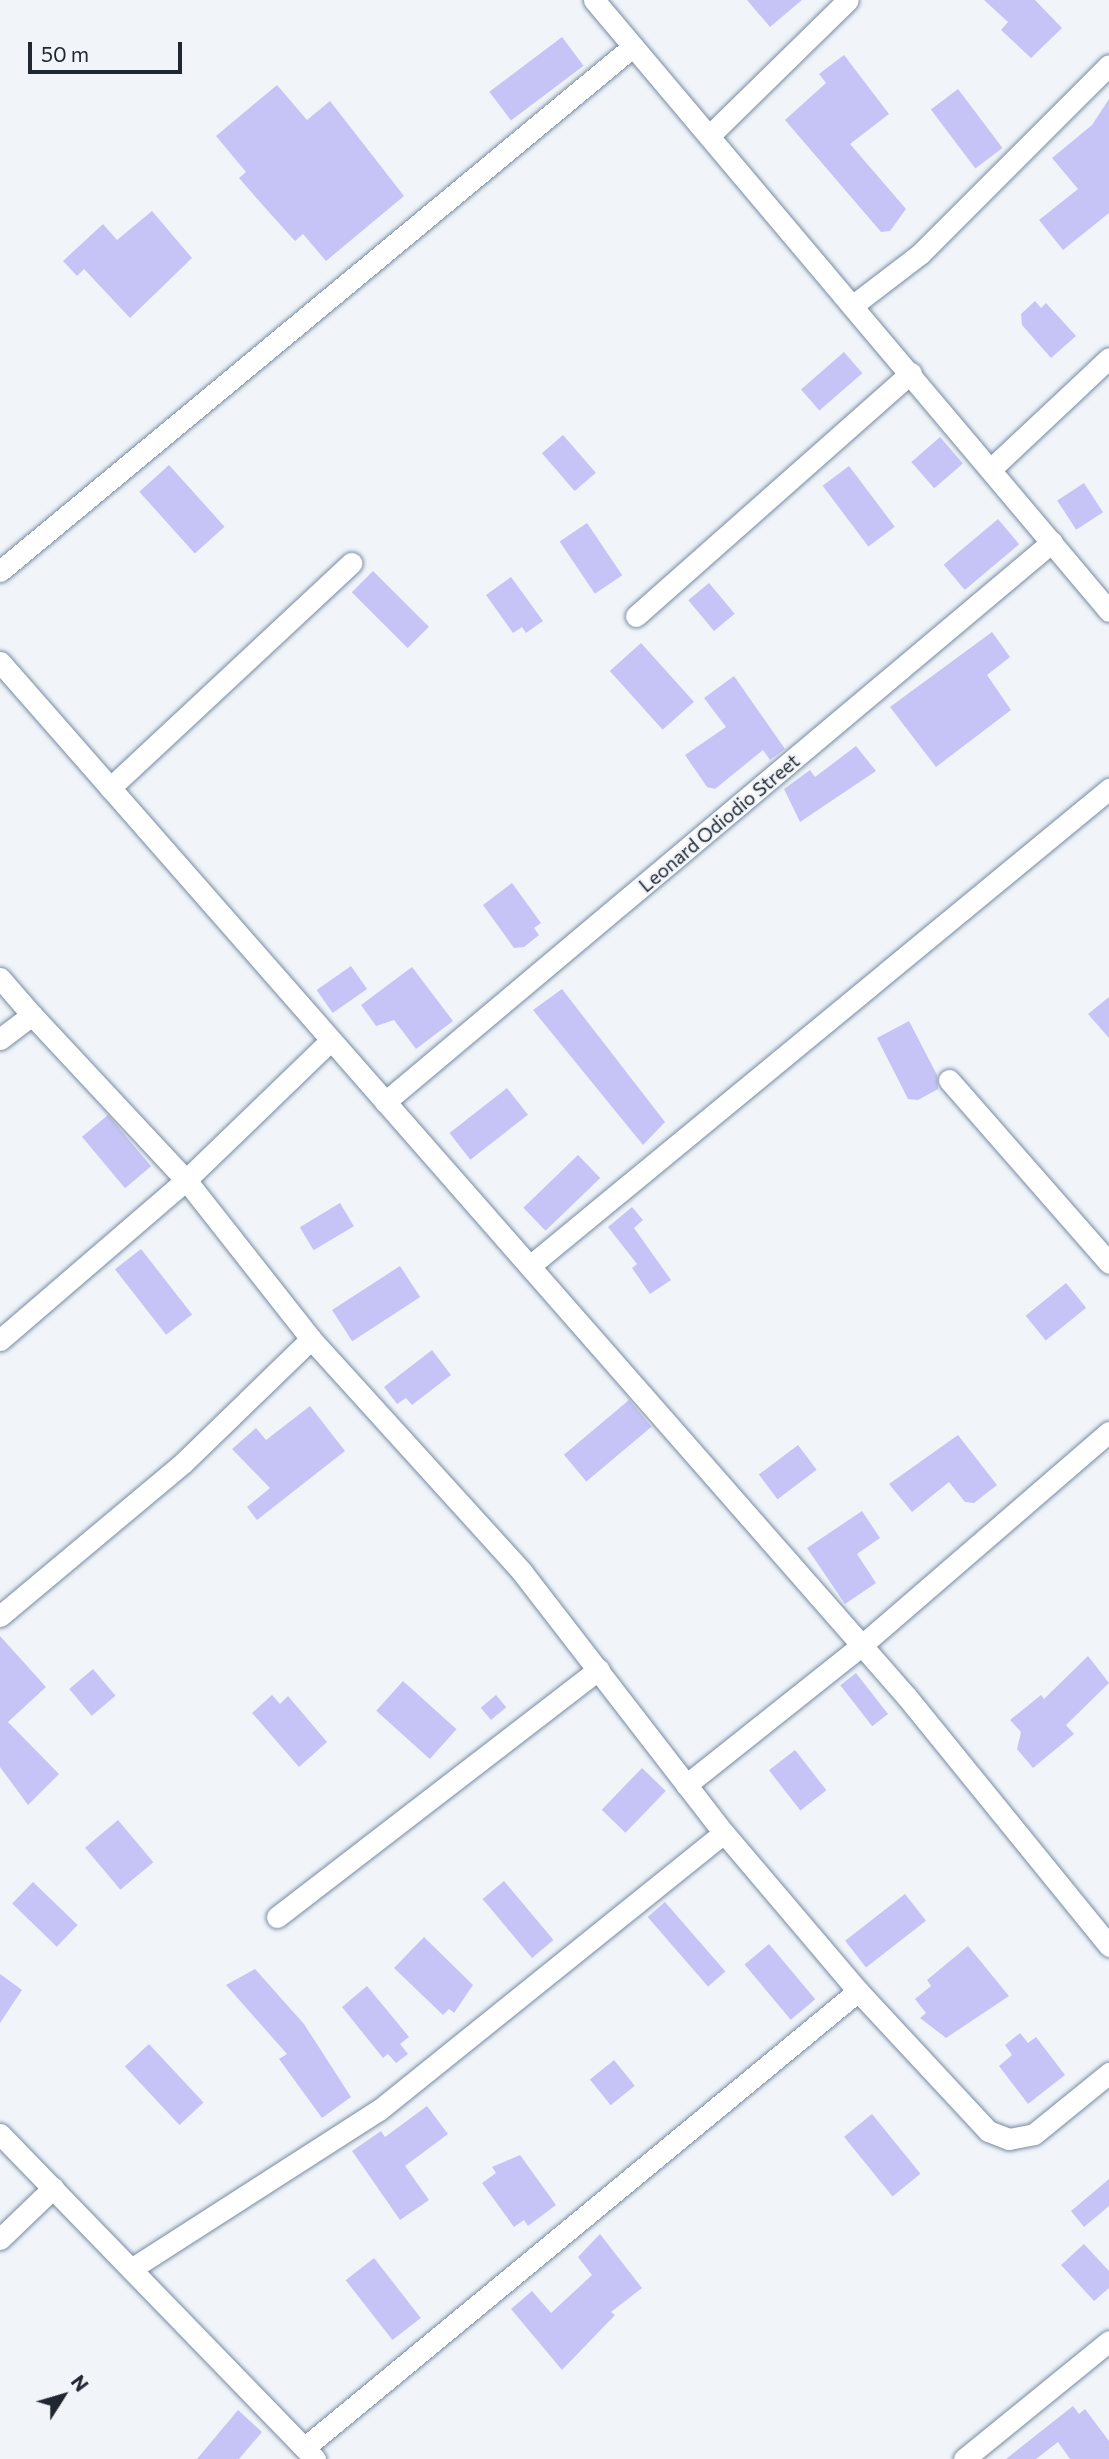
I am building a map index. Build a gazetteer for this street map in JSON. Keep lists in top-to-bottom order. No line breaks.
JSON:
{"streets":{"street":["Leonard Odiodio Street"]},"scale_bar":"50 m","north":"top right"}
